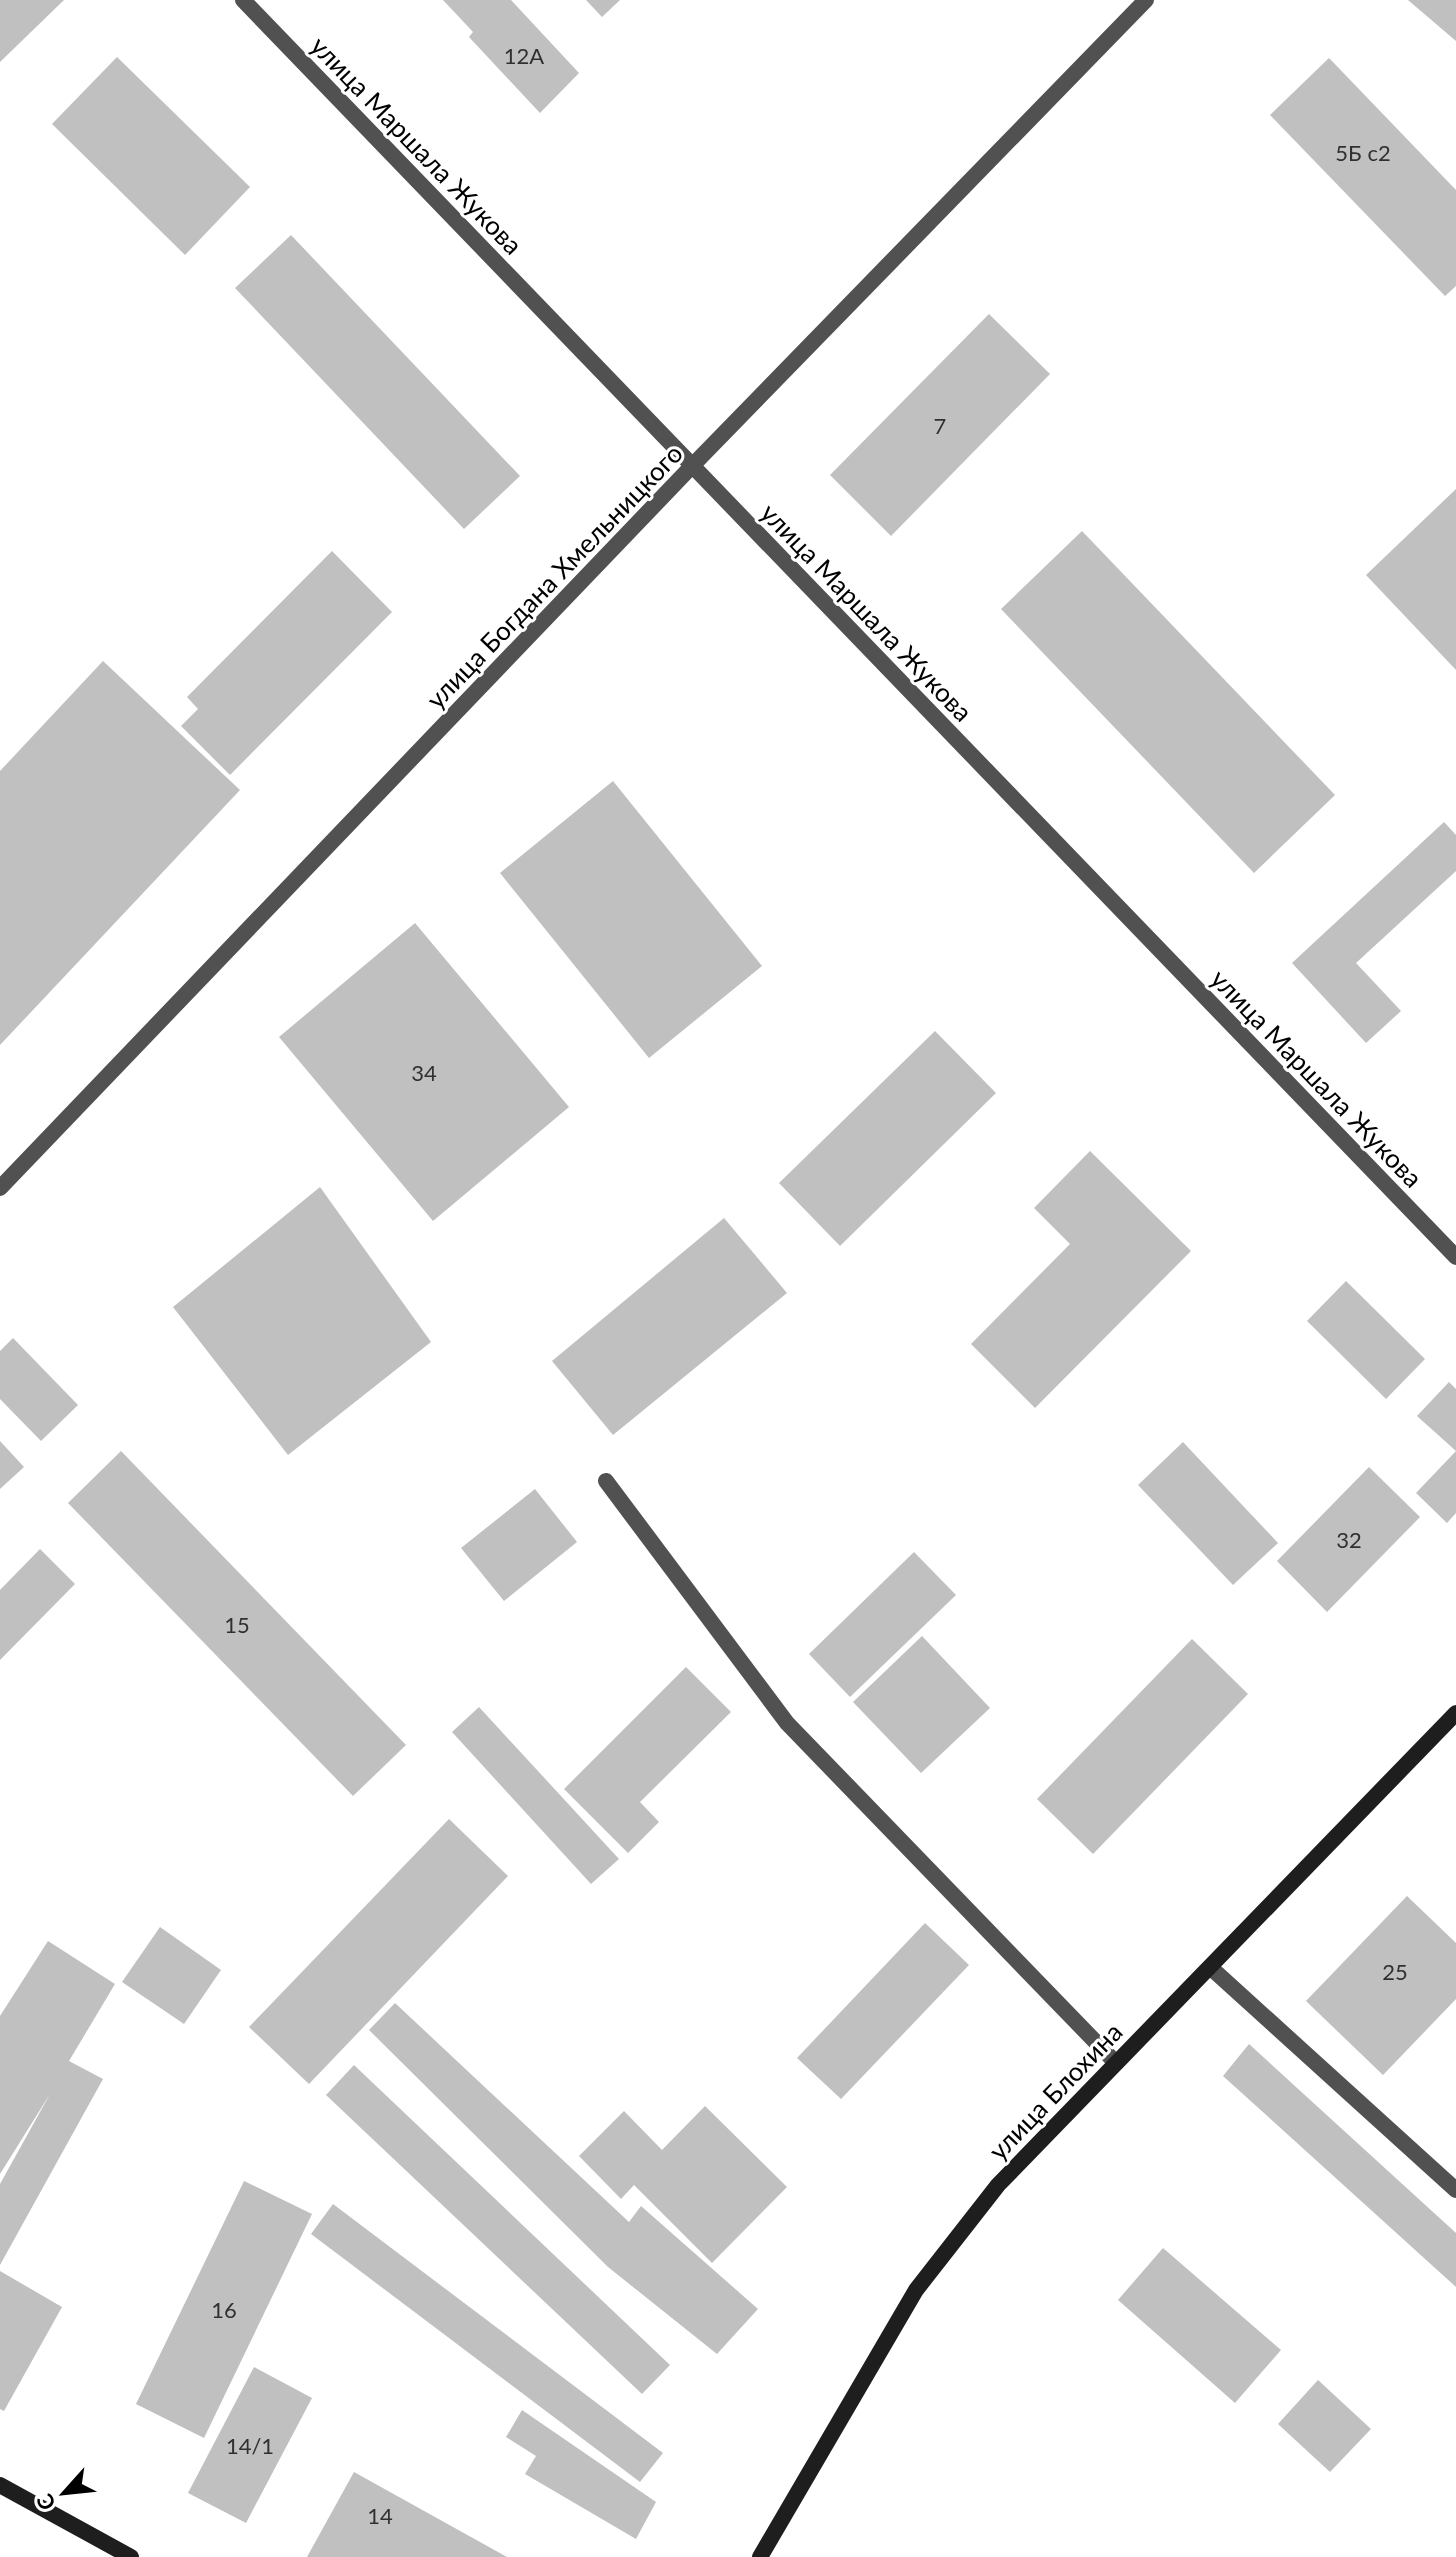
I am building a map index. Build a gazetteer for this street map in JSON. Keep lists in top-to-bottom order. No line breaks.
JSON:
{"streets":{"main road":["улица Блохина"],"street":["улица Маршала Жукова","улица Богдана Хмельницкого"]},"crossings":[["улица Маршала Жукова","улица Богдана Хмельницкого"]],"house_numbers":["12А","5Б с2","7","34","32","15","25","16","14/1","14"],"north":"bottom left"}
